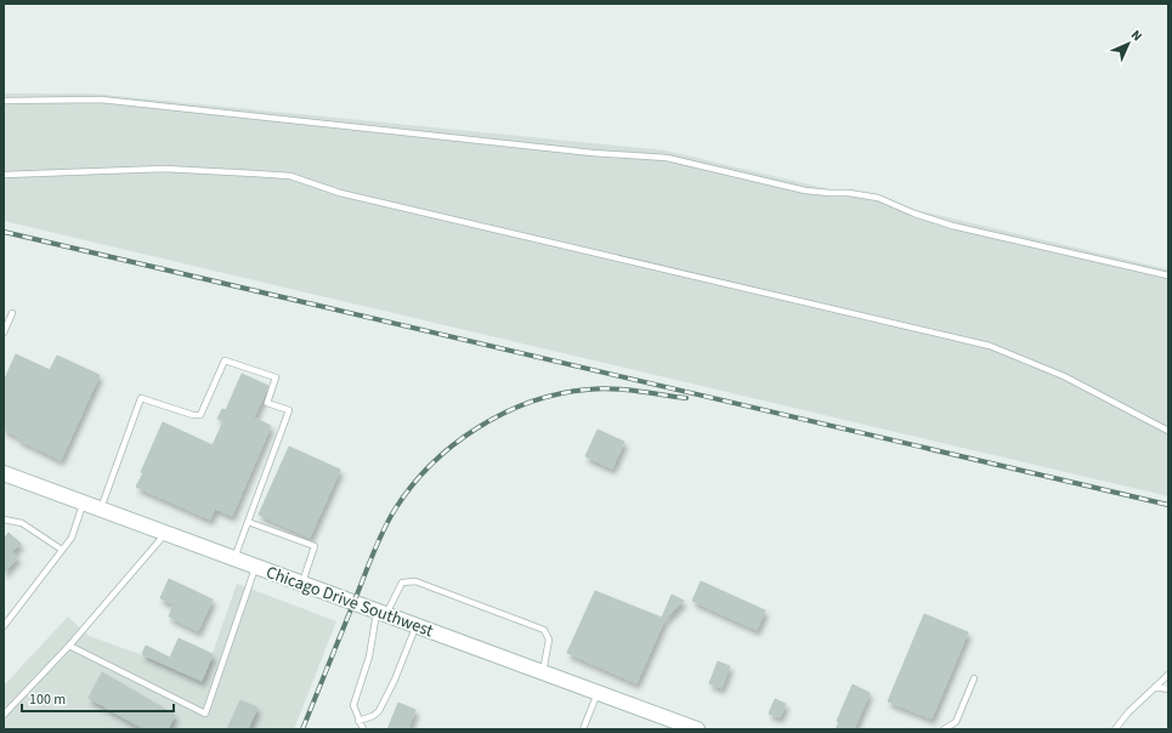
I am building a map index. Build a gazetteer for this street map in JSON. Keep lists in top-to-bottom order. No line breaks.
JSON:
{"streets":{"main road":["Chicago Drive Southwest"]},"scale_bar":"100 m","north":"top right"}
